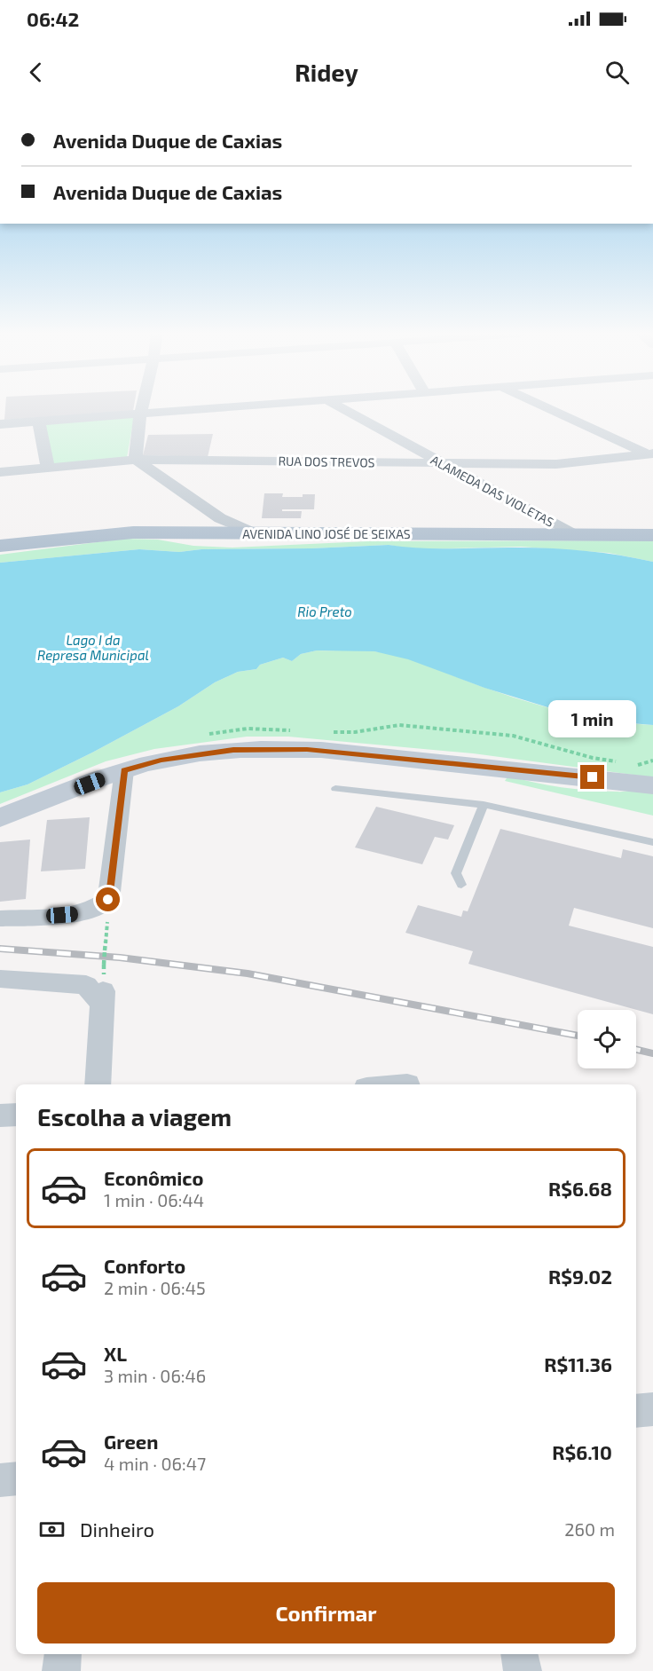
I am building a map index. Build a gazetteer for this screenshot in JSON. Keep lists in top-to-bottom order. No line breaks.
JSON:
{"streets":{"main road":["AVENIDA LINO JOSÉ DE SEIXAS"],"street":["RUA DOS TREVOS","ALAMEDA DAS VIOLETAS"]},"crossings":[["RUA DOS TREVOS","ALAMEDA DAS VIOLETAS"],["ALAMEDA DAS VIOLETAS","AVENIDA LINO JOSÉ DE SEIXAS"]],"water":["Rio Preto","Lago I da Represa Municipal"],"page":{"status":"06:42","header":"Ridey","banner":["Avenida Duque de Caxias","Avenida Duque de Caxias"],"bubble":"1 min","heading":"Escolha a viagem","list":[{"name":"Econômico","note":"1 min · 06:44","value":"R$6.68"},{"name":"Conforto","note":"2 min · 06:45","value":"R$9.02"},{"name":"XL","note":"3 min · 06:46","value":"R$11.36"},{"name":"Green","note":"4 min · 06:47","value":"R$6.10"}],"pay":["Dinheiro","260 m"],"buttons":"Confirmar"}}
